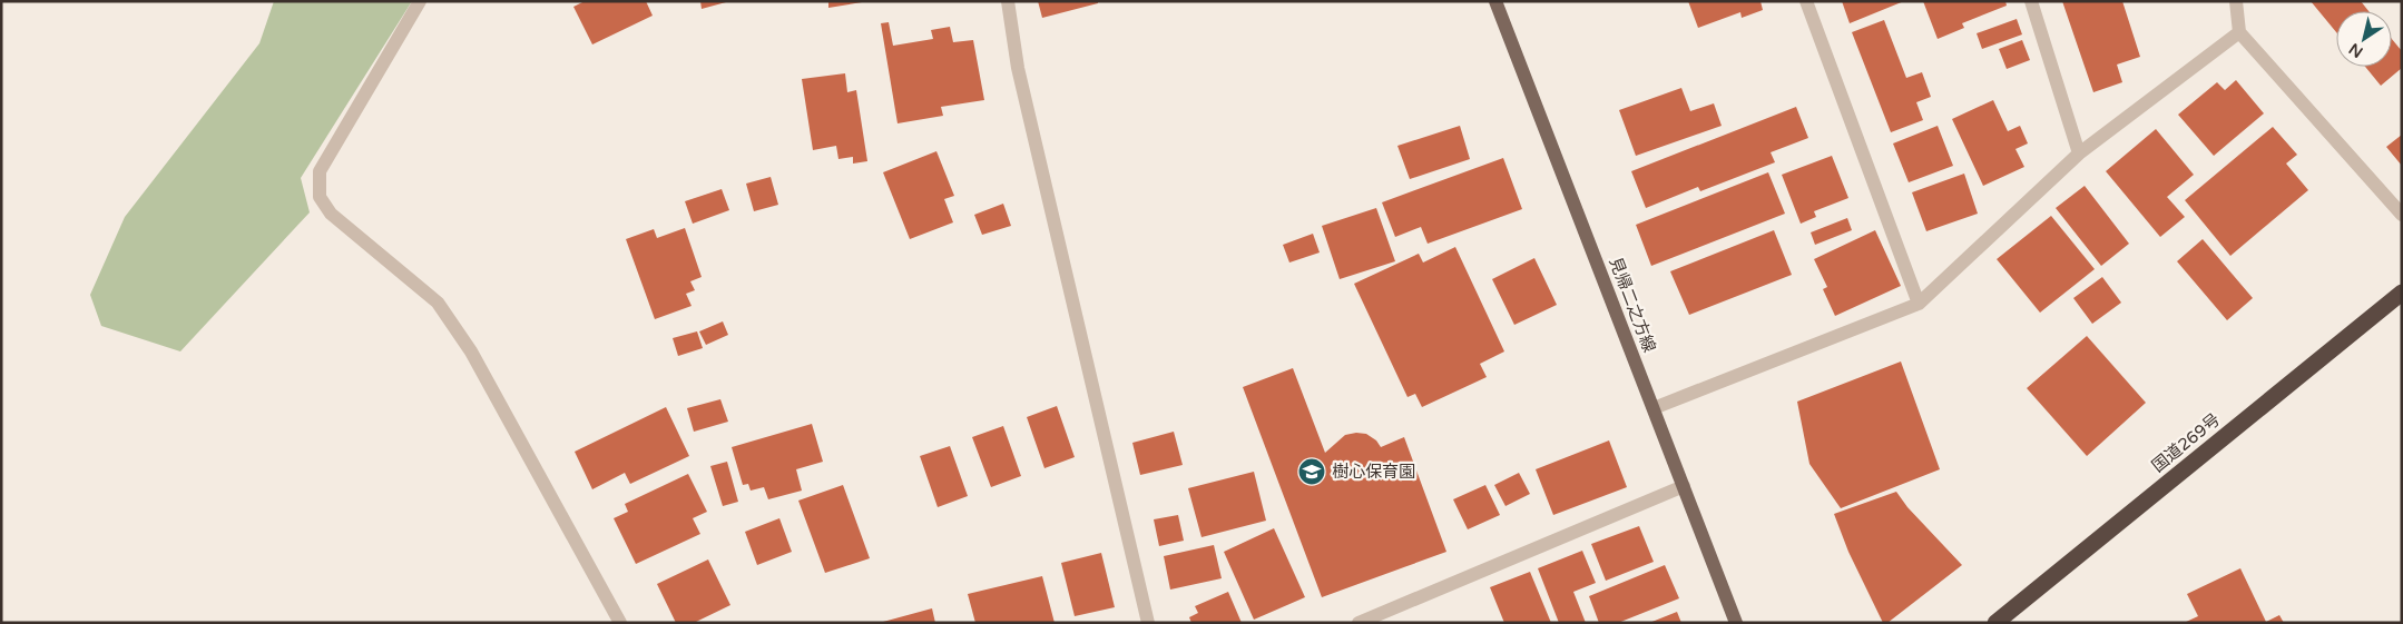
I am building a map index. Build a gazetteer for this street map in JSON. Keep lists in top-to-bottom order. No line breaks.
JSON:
{"streets":{"highway":["国道269号"],"main road":["見帰二之方線"]},"places":{"school or university":["樹心保育園"]},"north":"bottom left"}
